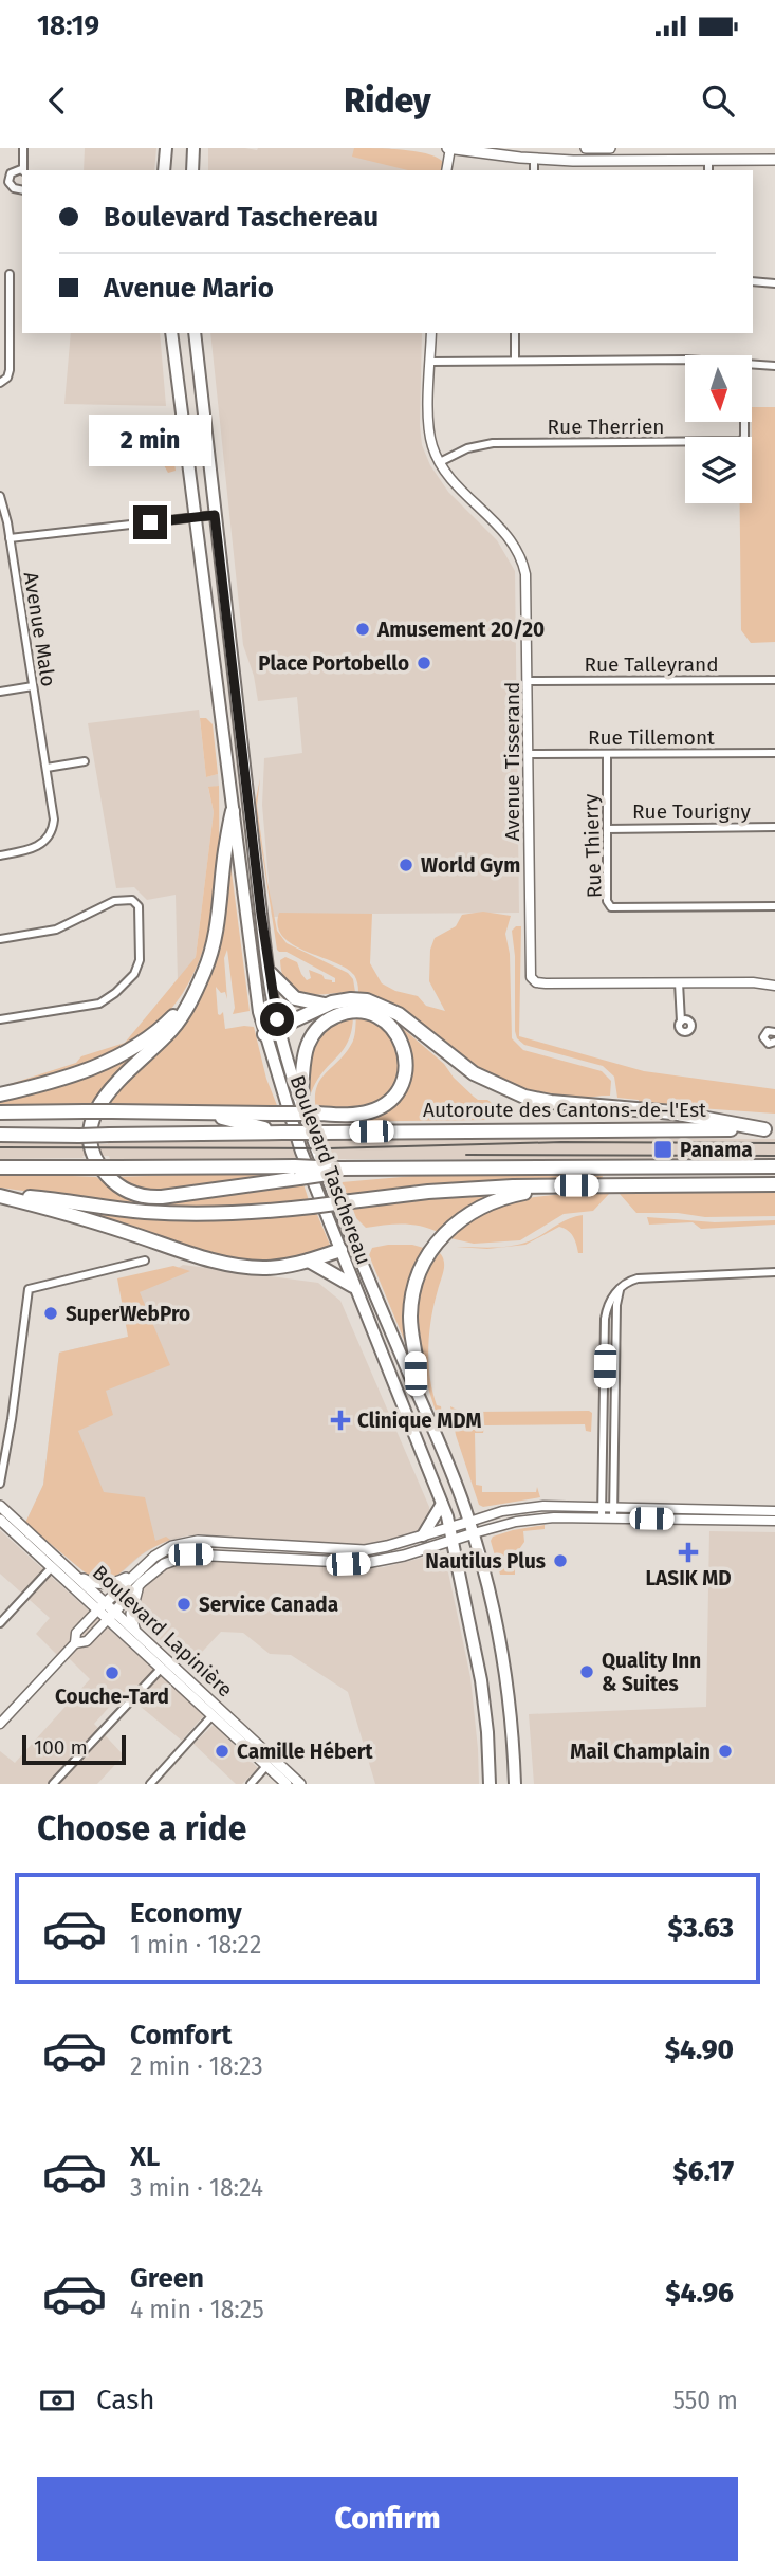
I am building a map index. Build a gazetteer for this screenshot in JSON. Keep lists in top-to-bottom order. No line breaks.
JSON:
{"streets":{"highway":["Autoroute des Cantons-de-l'Est"],"main road":["Boulevard Taschereau","Boulevard Lapinière"],"street":["Rue Therrien","Avenue Malo","Rue Talleyrand","Rue Tillemont","Avenue Tisserand","Rue Tourigny","Rue Thierry"]},"crossings":[["Rue Therrien","Avenue Tisserand"],["Rue Talleyrand","Avenue Tisserand"],["Rue Tillemont","Avenue Tisserand"],["Rue Tillemont","Rue Thierry"],["Rue Tourigny","Rue Thierry"]],"places":{"other":["Amusement 20/20","Place Portobello","World Gym","SuperWebPro","Nautilus Plus","Service Canada","Quality Inn & Suites","Couche-Tard","Camille Hébert","Mail Champlain"],"transit":["Panama"],"health":["Clinique MDM","LASIK MD"]},"scale_bar":"100 m","north":"bottom","page":{"status":"18:19","header":"Ridey","banner":["Boulevard Taschereau","Avenue Mario"],"bubble":"2 min","scale":"100 m","heading":"Choose a ride","list":[{"name":"Economy","note":"1 min · 18:22","value":"$3.63"},{"name":"Comfort","note":"2 min · 18:23","value":"$4.90"},{"name":"XL","note":"3 min · 18:24","value":"$6.17"},{"name":"Green","note":"4 min · 18:25","value":"$4.96"}],"pay":["Cash","550 m"],"buttons":"Confirm"}}
